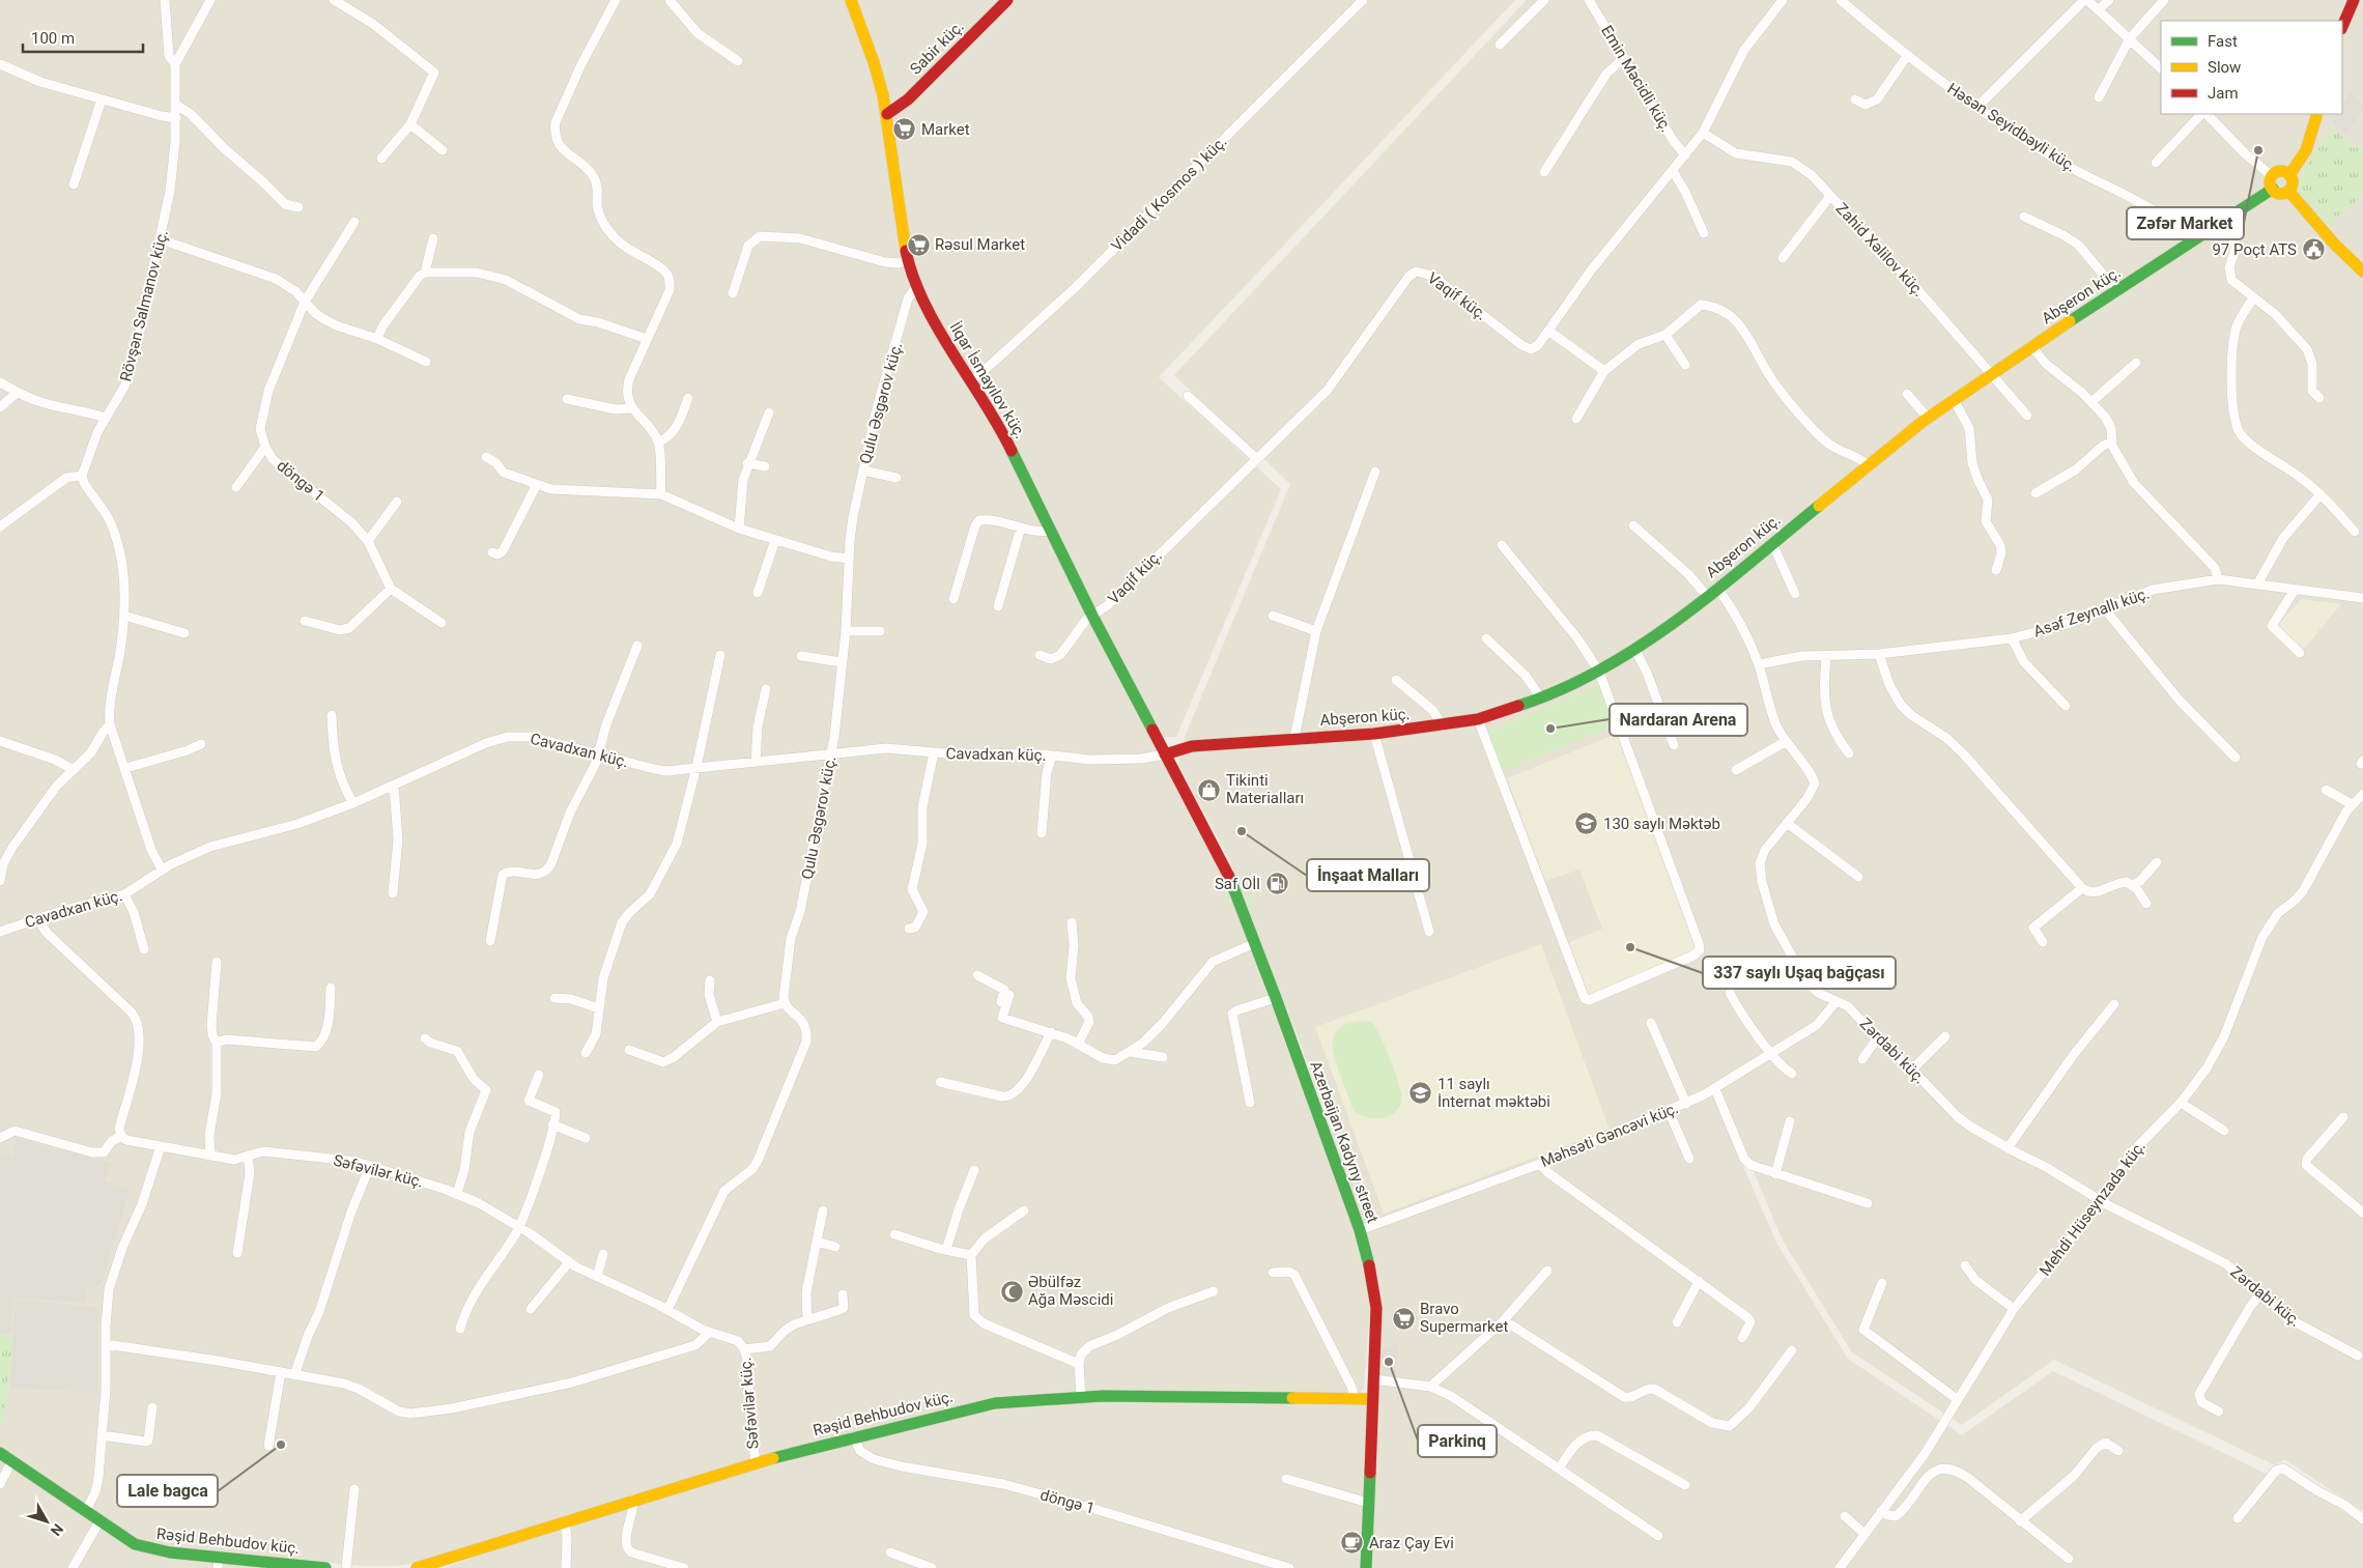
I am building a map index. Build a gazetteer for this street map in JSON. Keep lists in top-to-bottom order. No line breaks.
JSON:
{"streets":{"main road":["Sabir küç.","Abşeron küç.","İlqar İsmayılov küç.","Azerbaijan Kadyny street","Rəşid Behbudov küç."],"street":["Emin Məcidli küç.","Həsən Seyidbəyli küç.","Vidadi ( Kosmos ) küç.","Zahid Xəlilov küç.","Vaqif küç.","Rövşən Salmanov küç.","Qulu Əsgərov küç.","döngə 1","Asəf Zeynallı küç.","Cavadxan küç.","Zərdabi küç.","Məhsəti Gəncəvi küç.","Səfəvilər küç.","Mehdi Hüseynzadə küç."]},"crossings":[["Sabir küç.","İlqar İsmayılov küç."],["Emin Məcidli küç.","Vaqif küç."],["Həsən Seyidbəyli küç.","Abşeron küç."],["Vidadi ( Kosmos ) küç.","İlqar İsmayılov küç."],["Zahid Xəlilov küç.","Abşeron küç."],["Zahid Xəlilov küç.","Vaqif küç."],["Abşeron küç.","İlqar İsmayılov küç."],["Abşeron küç.","Cavadxan küç."],["Abşeron küç.","Zərdabi küç."],["Abşeron küç.","Azerbaijan Kadyny street"],["Vaqif küç.","İlqar İsmayılov küç."],["İlqar İsmayılov küç.","Qulu Əsgərov küç."],["İlqar İsmayılov küç.","Cavadxan küç."],["İlqar İsmayılov küç.","Azerbaijan Kadyny street"],["Qulu Əsgərov küç.","Cavadxan küç."],["döngə 1","Rəşid Behbudov küç."],["Asəf Zeynallı küç.","Zərdabi küç."],["Cavadxan küç.","Azerbaijan Kadyny street"],["Zərdabi küç.","Məhsəti Gəncəvi küç."],["Zərdabi küç.","Mehdi Hüseynzadə küç."],["Məhsəti Gəncəvi küç.","Azerbaijan Kadyny street"],["Azerbaijan Kadyny street","Rəşid Behbudov küç."],["Səfəvilər küç.","Rəşid Behbudov küç."]],"places":{"supermarket":["Market","Rəsul Market","Bravo Supermarket"],"other":["Zəfər Market","Nardaran Arena","İnşaat Malları","337 saylı Uşaq bağçası","Parkinq","Lale bagca"],"public building":["97 Poçt ATS"],"shop":["Tikinti Materialları"],"school or university":["130 saylı Məktəb","11 saylı İnternat məktəbi"],"fuel station":["Saf Oİl"],"mosque":["Əbülfəz Ağa Məscidi"],"cafe":["Araz Çay Evi"]},"legend":["Fast","Slow","Jam"],"scale_bar":"100 m","north":"bottom right"}
